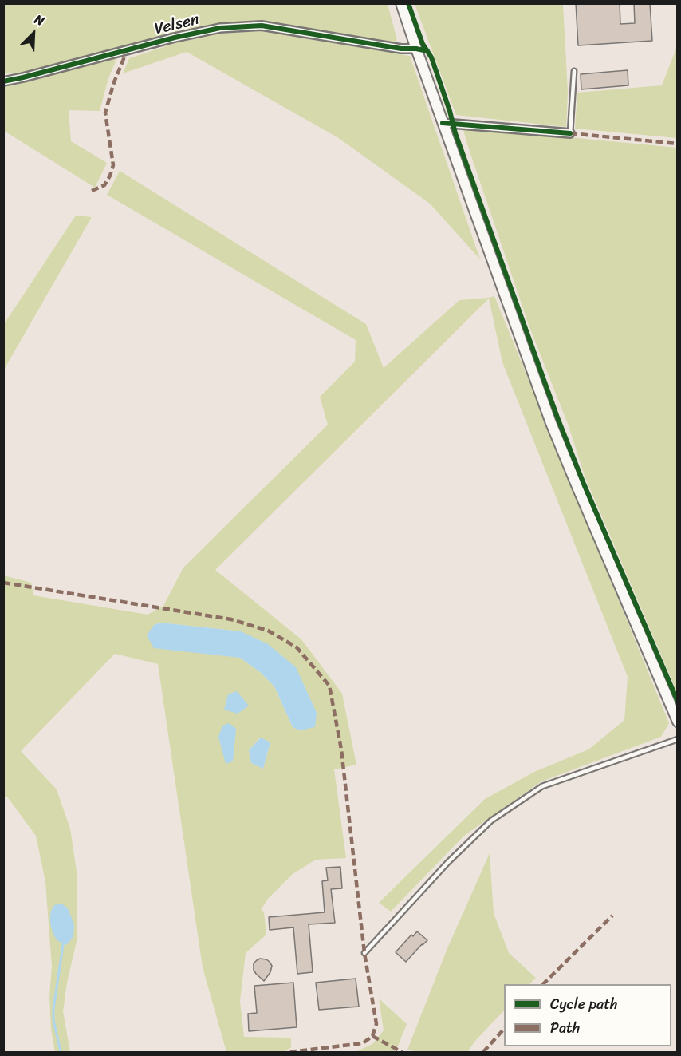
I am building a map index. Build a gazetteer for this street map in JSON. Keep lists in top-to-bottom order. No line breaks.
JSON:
{"streets":{"street":["Velsen"]},"legend":["Cycle path","Path"],"north":"top right"}
